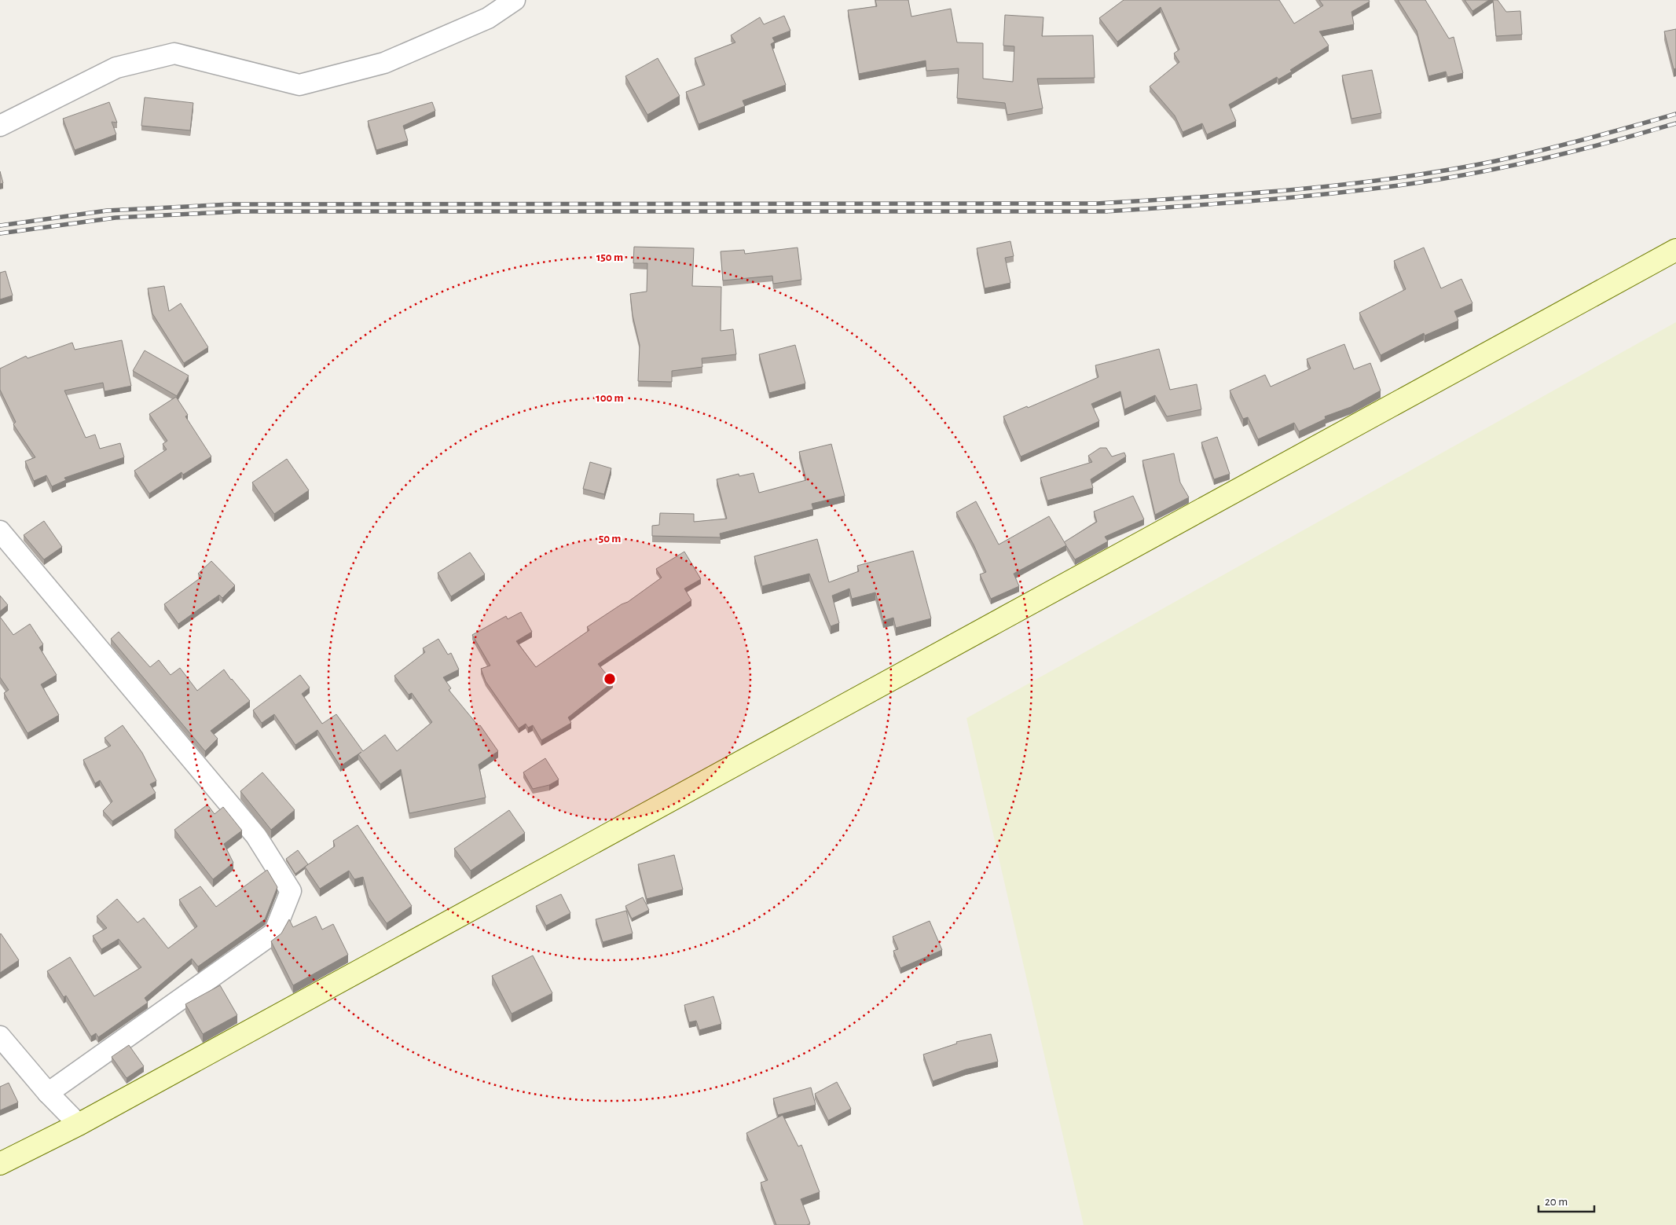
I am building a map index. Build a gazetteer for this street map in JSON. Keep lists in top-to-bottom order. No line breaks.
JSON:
{"scale_bar":"20 m","rings":["150 m","100 m","50 m"]}
